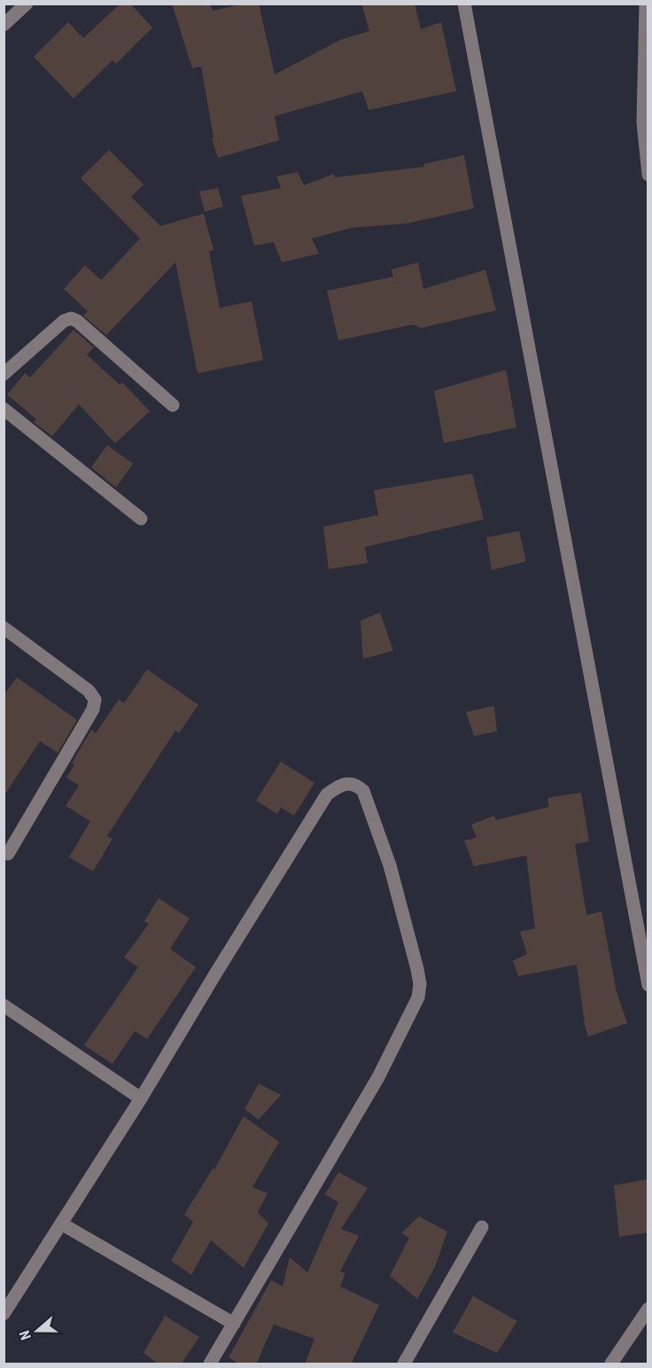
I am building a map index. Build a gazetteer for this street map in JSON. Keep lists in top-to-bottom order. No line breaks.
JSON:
{"north":"left"}
